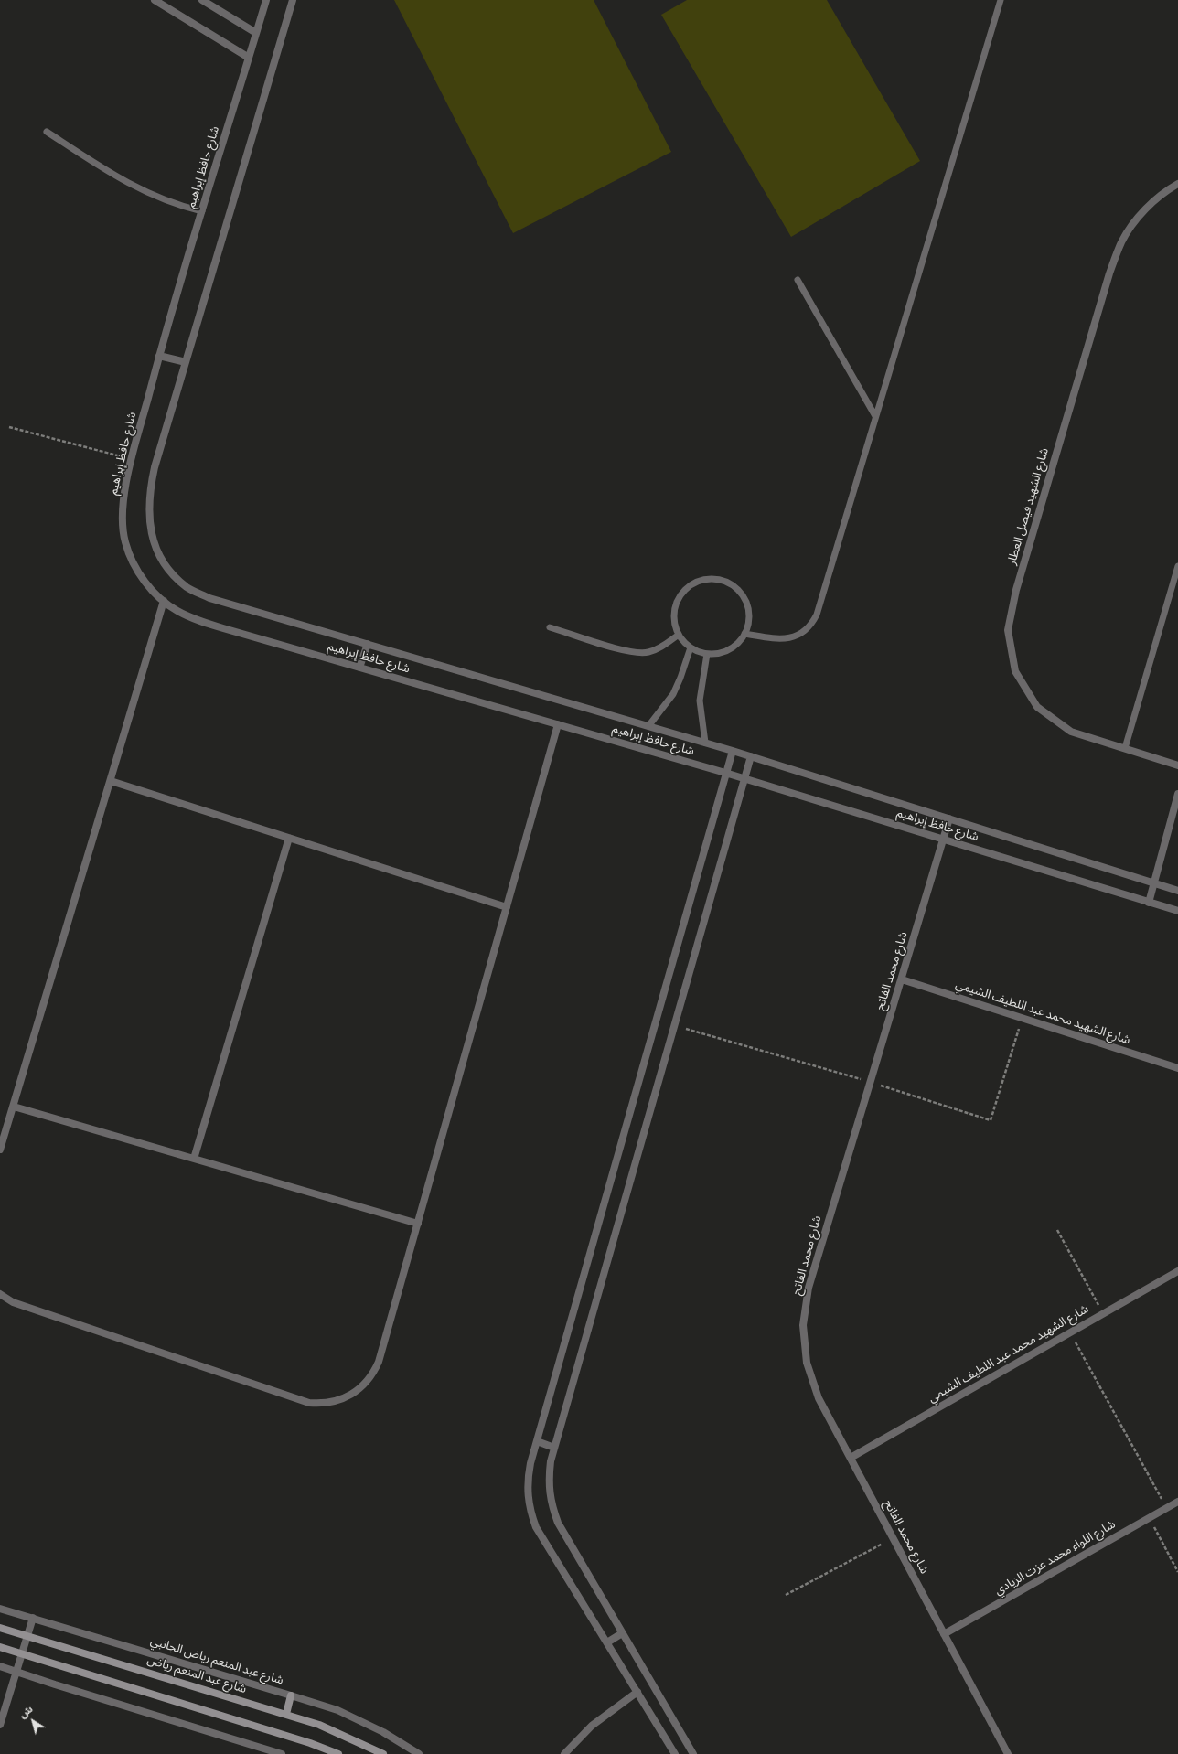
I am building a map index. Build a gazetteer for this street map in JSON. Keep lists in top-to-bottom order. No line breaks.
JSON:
{"streets":{"street":["شارع حافظ إبراهيم","شارع الشهيد فيصل العطار","شارع محمد الفاتح","شارع الشهيد محمد عبد اللطيف الشيمي","شارع اللواء محمد عزت الزيادي","شارع عبد المنعم رياض الجانبي","شارع عبد المنعم رياض"]},"crossings":[["شارع حافظ إبراهيم","شارع محمد الفاتح"],["شارع محمد الفاتح","شارع الشهيد محمد عبد اللطيف الشيمي"],["شارع محمد الفاتح","شارع اللواء محمد عزت الزيادي"]],"north":"top left"}
